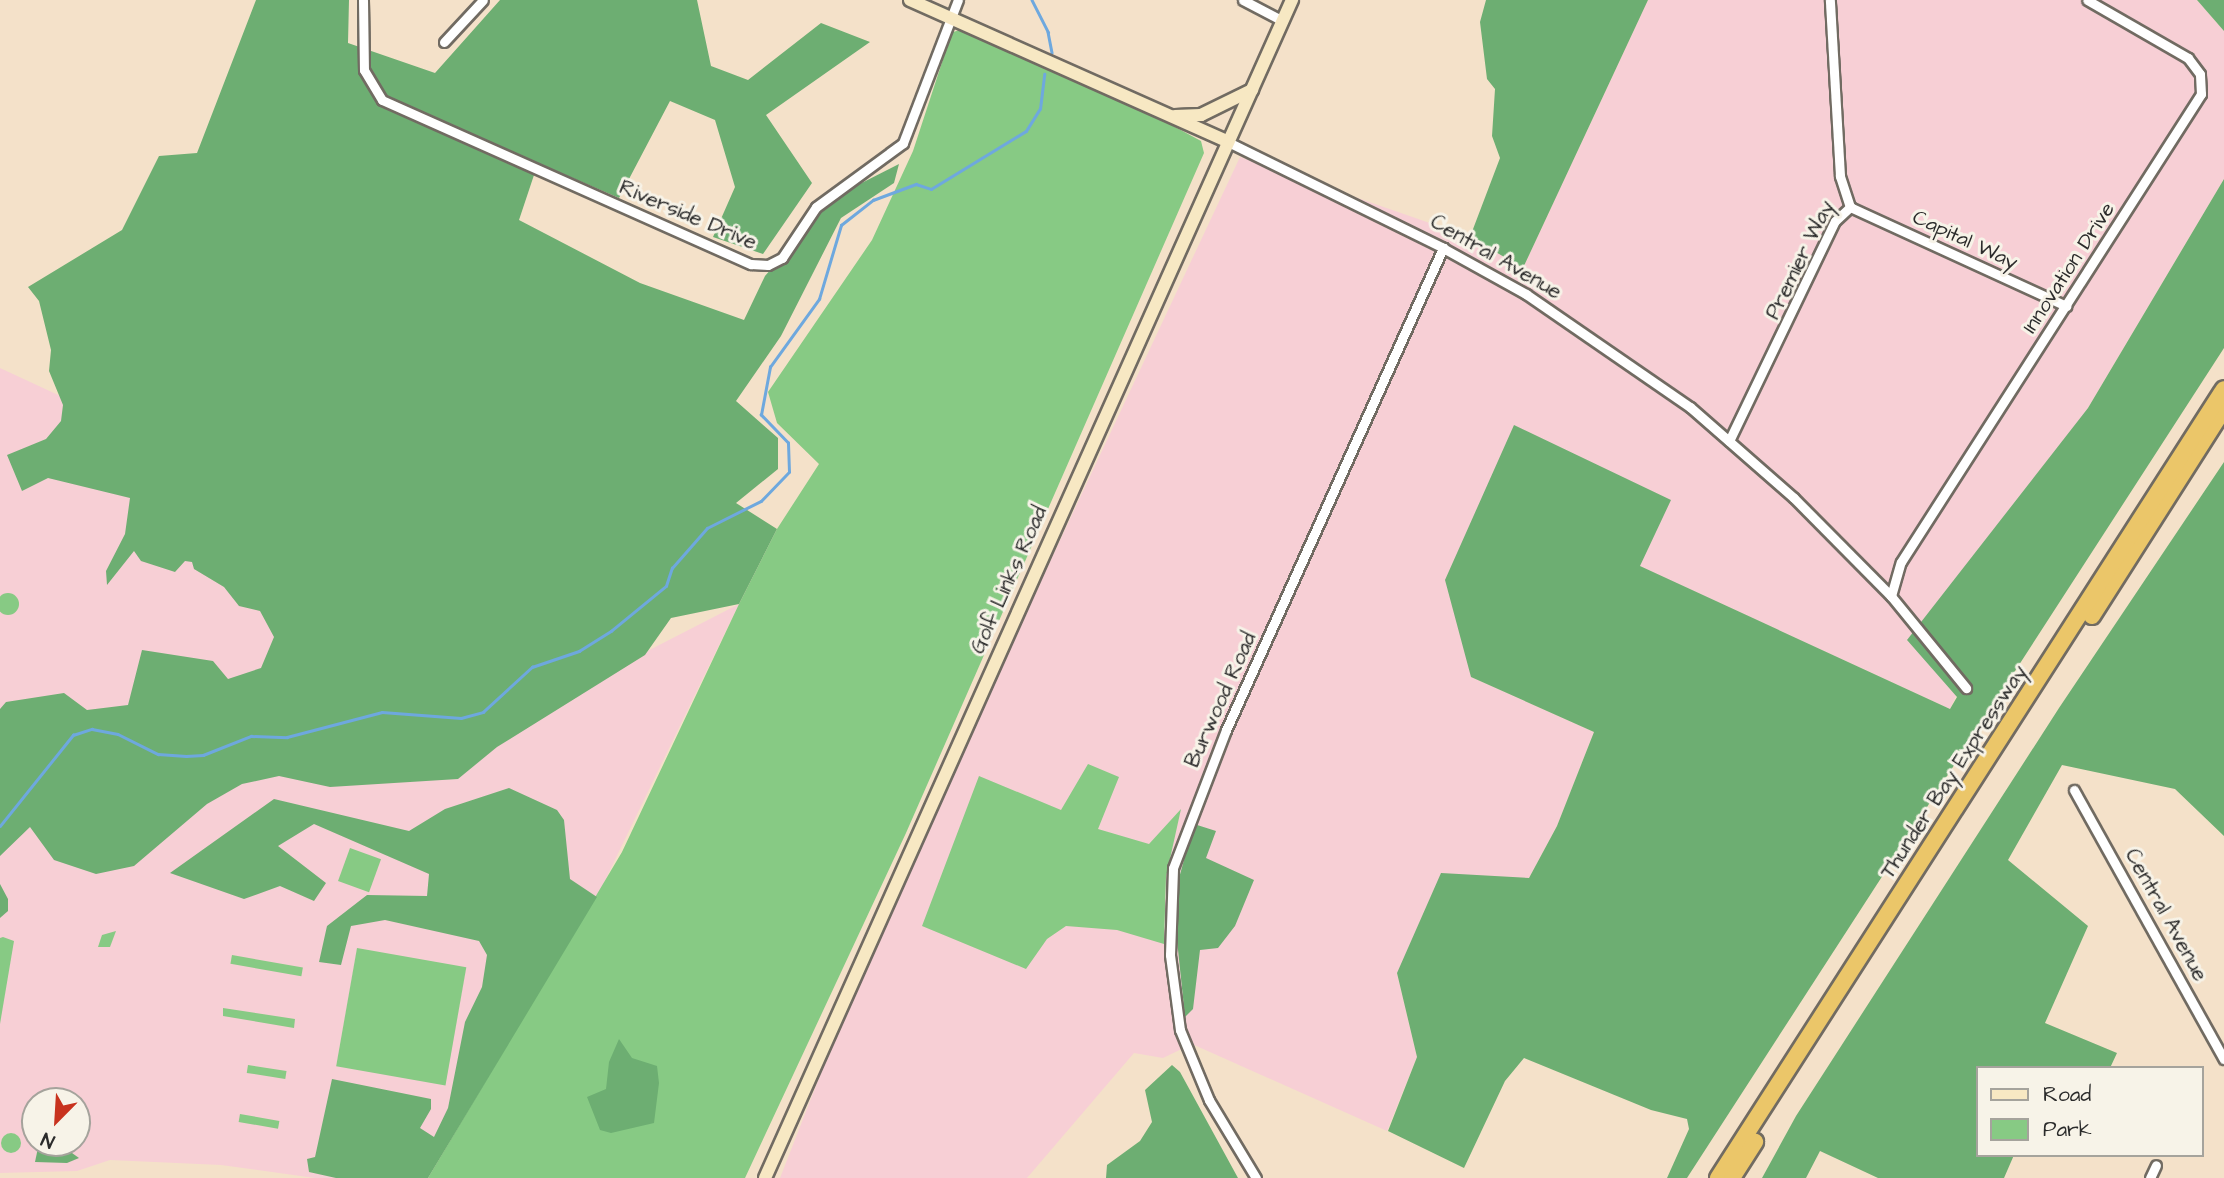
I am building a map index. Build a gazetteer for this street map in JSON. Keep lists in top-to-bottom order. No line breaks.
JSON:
{"streets":{"highway":["Thunder Bay Expressway"],"main road":["Central Avenue","Golf Links Road"],"street":["Riverside Drive","Capital Way","Premier Way","Innovation Drive","Burwood Road"]},"crossings":[["Riverside Drive","Central Avenue"],["Capital Way","Premier Way"],["Capital Way","Innovation Drive"],["Central Avenue","Premier Way"],["Central Avenue","Innovation Drive"],["Central Avenue","Golf Links Road"],["Central Avenue","Burwood Road"]],"legend":["Road","Park"],"north":"bottom left"}
